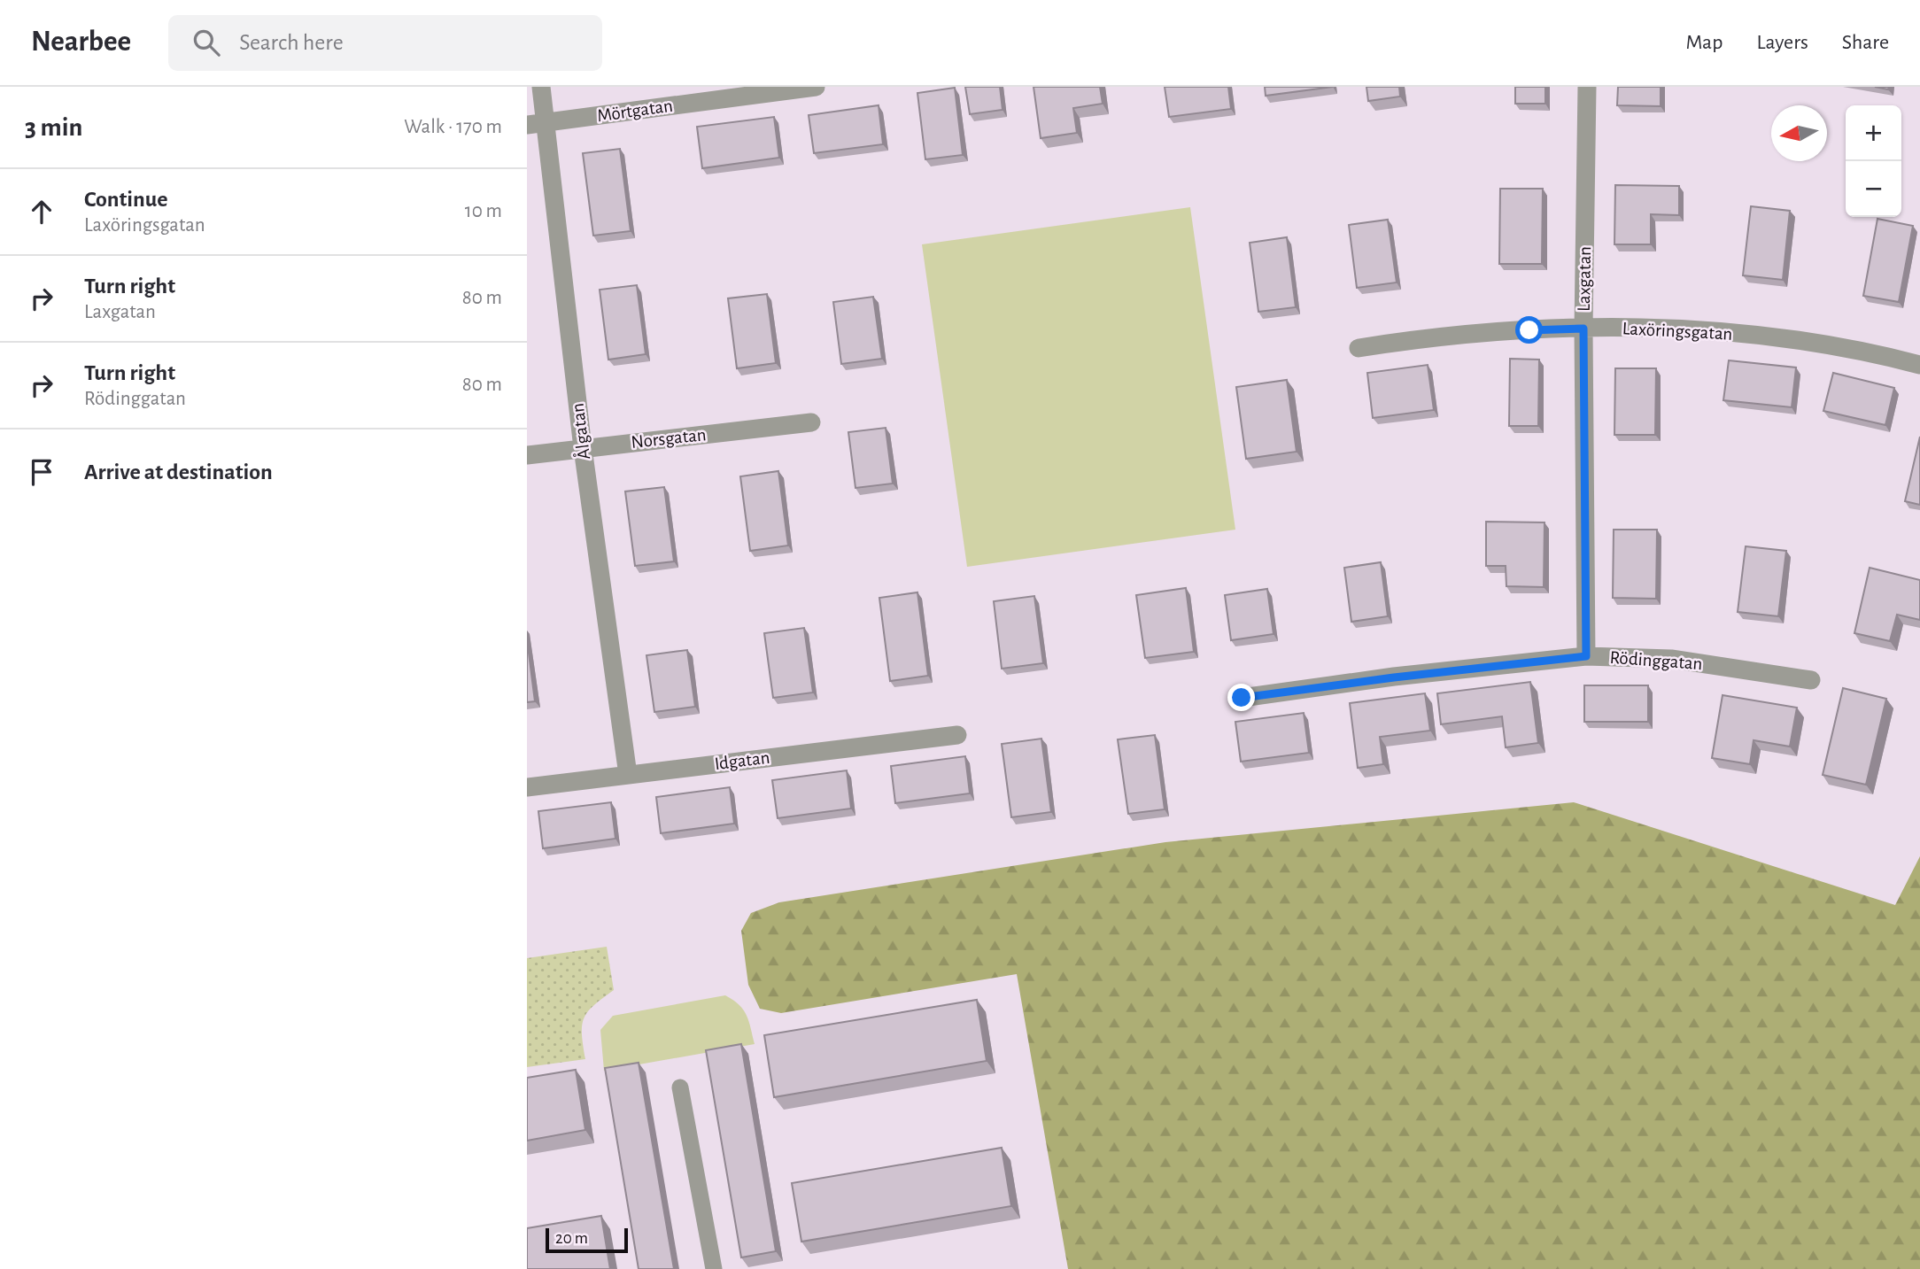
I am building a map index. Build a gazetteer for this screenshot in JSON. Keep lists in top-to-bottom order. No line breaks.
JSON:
{"streets":{"street":["Mörtgatan","Laxgatan","Laxöringsgatan","Ålgatan","Norsgatan","Rödinggatan","Idgatan"]},"crossings":[["Mörtgatan","Ålgatan"],["Laxgatan","Laxöringsgatan"],["Laxgatan","Rödinggatan"],["Ålgatan","Norsgatan"],["Ålgatan","Idgatan"]],"scale_bar":"20 m","north":"left","page":{"header":"Nearbee","search":"Search here","nav":["Map","Layers","Share"],"heading":["3 min","Walk · 170 m"],"map_buttons":["+","−"],"list":[["Continue","Laxöringsgatan","10 m"],["Turn right","Laxgatan","80 m"],["Turn right","Rödinggatan","80 m"],"Arrive at destination"],"scale":"20 m"}}
